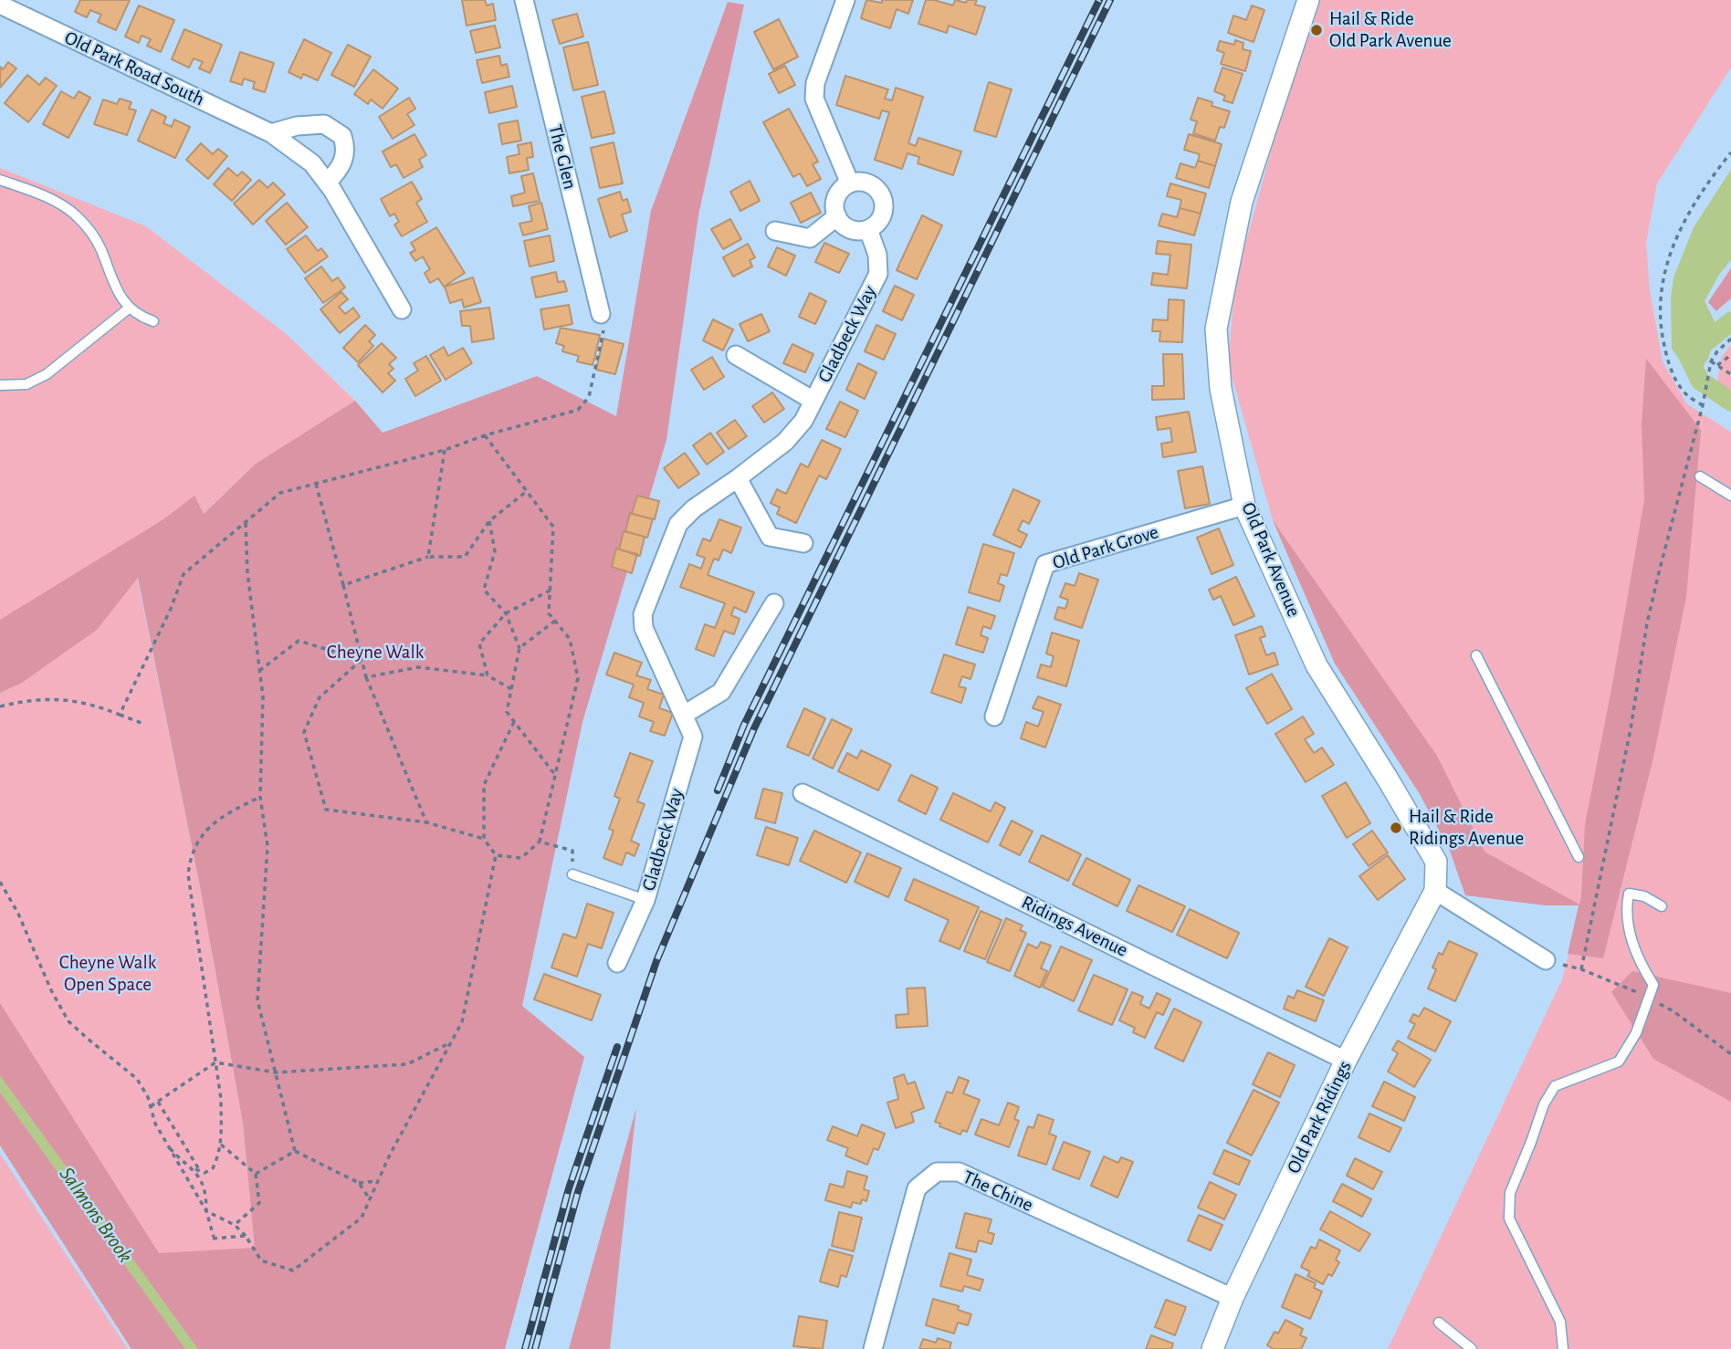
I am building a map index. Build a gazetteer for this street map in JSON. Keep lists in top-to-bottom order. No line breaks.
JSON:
{"streets":{"street":["Old Park Road South","The Glen","Gladbeck Way","Old Park Grove","Old Park Avenue","Ridings Avenue","Old Park Ridings","The Chine"]},"crossings":[["Old Park Grove","Old Park Avenue"],["Old Park Avenue","Old Park Ridings"],["Ridings Avenue","Old Park Ridings"],["Old Park Ridings","The Chine"]],"water":["Salmons Brook"],"parks":["Cheyne Walk","Cheyne Walk Open Space"],"places":["Hail & Ride Old Park Avenue","Hail & Ride Ridings Avenue"]}
